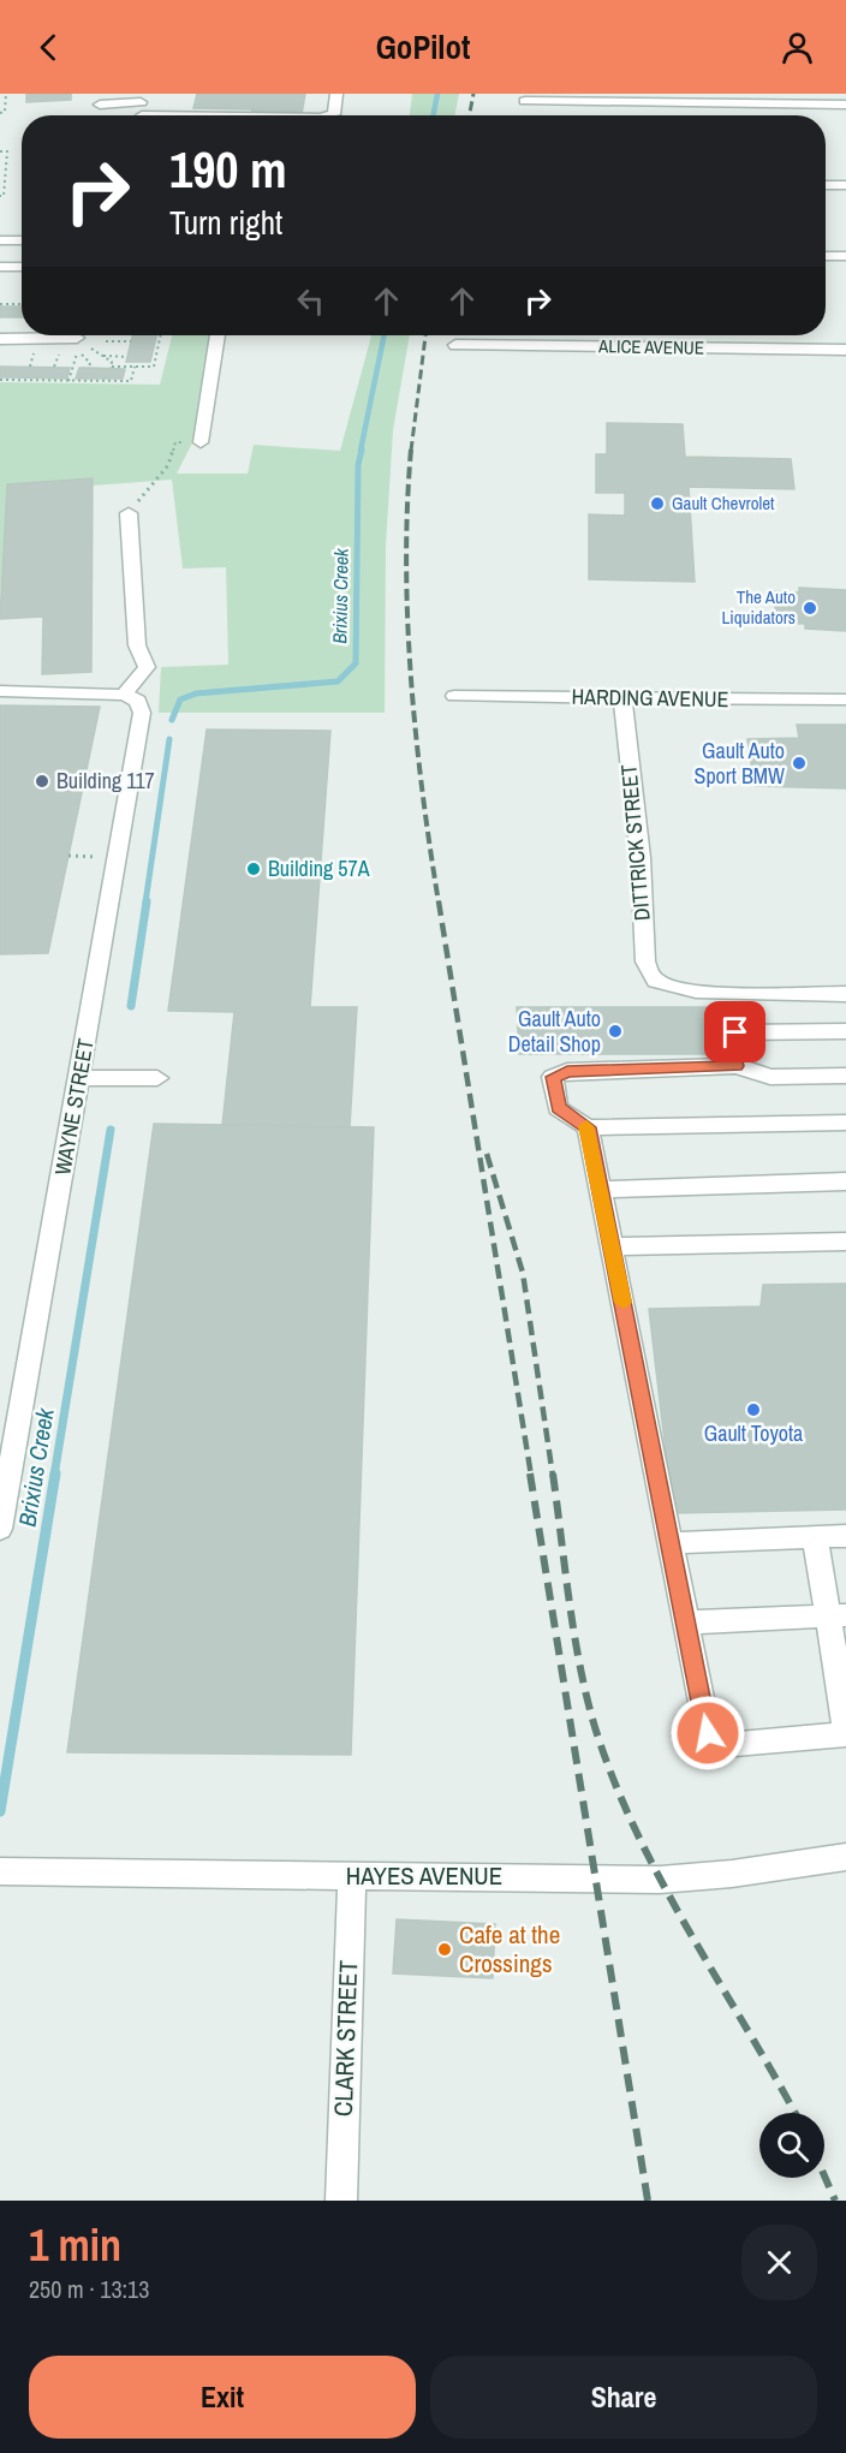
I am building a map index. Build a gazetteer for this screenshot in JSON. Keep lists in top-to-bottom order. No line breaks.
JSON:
{"streets":{"street":["ALICE AVENUE","HARDING AVENUE","DITTRICK STREET","WAYNE STREET","HAYES AVENUE","CLARK STREET"]},"crossings":[["HARDING AVENUE","DITTRICK STREET"],["HAYES AVENUE","CLARK STREET"]],"water":["Brixius Creek"],"places":["Gault Chevrolet","The Auto Liquidators","Gault Auto Sport BMW","Building 117","Building 57A","Gault Auto Detail Shop","Gault Toyota","Cafe at the Crossings"],"page":{"header":"GoPilot","turn":["190 m","Turn right"],"heading":["1 min","250 m · 13:13"],"buttons":["Exit","Share"]}}
